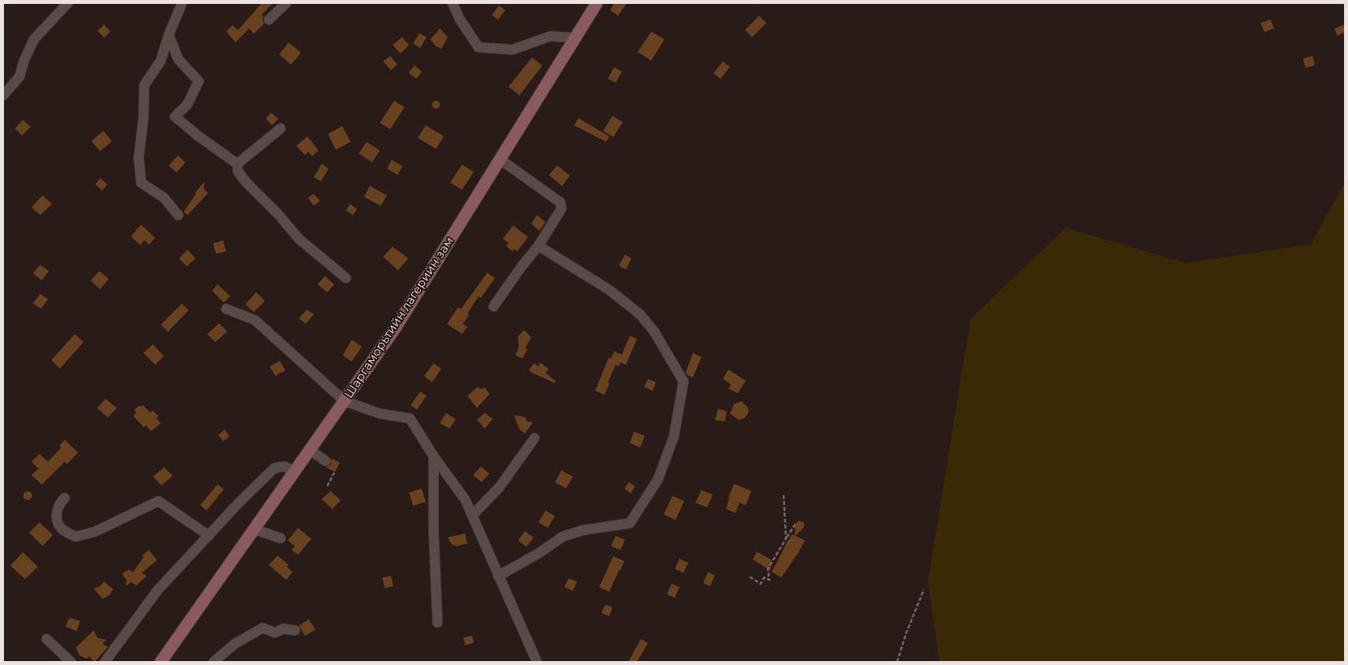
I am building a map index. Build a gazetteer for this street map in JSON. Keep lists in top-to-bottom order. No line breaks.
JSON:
{"streets":{"street":["Шаргаморьтийн лагерийн зам"]}}
